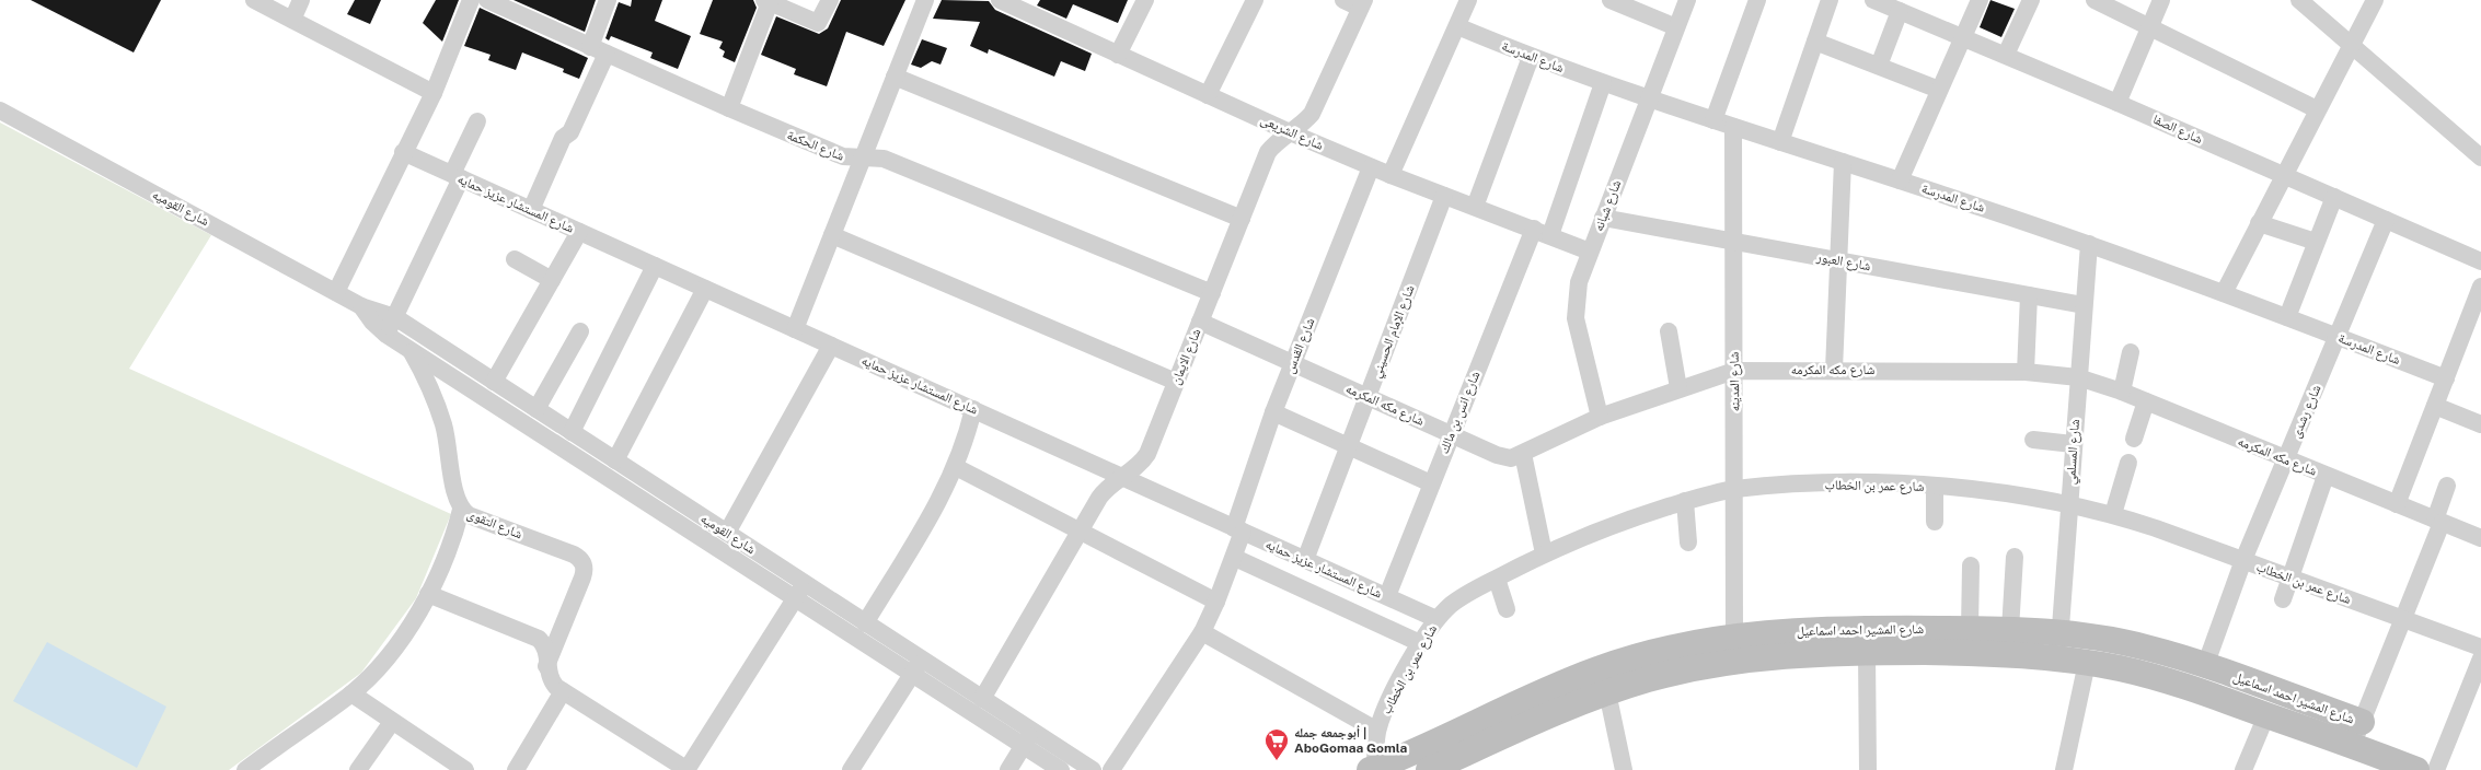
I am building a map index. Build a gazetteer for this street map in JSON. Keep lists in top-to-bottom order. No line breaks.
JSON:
{"streets":{"street":["شارع المدرسة","شارع الصفا","شارع الشريعى","شارع الحكمة","شارع المستشار عزيز حمايه","شارع شبانه","شارع القوميه","شارع العبور","شارع الإمام الحسيني","شارع القدس","شارع الايمان","شارع مكه المكرمه","شارع المدينه","شارع رشدى","شارع انس بن مالك","شارع المسلمي","شارع عمر بن الخطاب","شارع التقوى","شارع المشير احمد اسماعيل"]},"crossings":[["شارع المدرسة","شارع شبانه"],["شارع المدرسة","شارع المدينه"],["شارع المدرسة","شارع رشدى"],["شارع المدرسة","شارع انس بن مالك"],["شارع المدرسة","شارع المسلمي"],["شارع الصفا","شارع رشدى"],["شارع الشريعى","شارع شبانه"],["شارع الشريعى","شارع الإمام الحسيني"],["شارع الشريعى","شارع القدس"],["شارع الشريعى","شارع الايمان"],["شارع الشريعى","شارع انس بن مالك"],["شارع الحكمة","شارع الايمان"],["شارع المستشار عزيز حمايه","شارع الإمام الحسيني"],["شارع المستشار عزيز حمايه","شارع القدس"],["شارع المستشار عزيز حمايه","شارع الايمان"],["شارع المستشار عزيز حمايه","شارع انس بن مالك"],["شارع المستشار عزيز حمايه","شارع عمر بن الخطاب"],["شارع شبانه","شارع العبور"],["شارع شبانه","شارع مكه المكرمه"],["شارع القوميه","شارع الايمان"],["شارع القوميه","شارع التقوى"],["شارع العبور","شارع المدينه"],["شارع العبور","شارع المسلمي"],["شارع الإمام الحسيني","شارع مكه المكرمه"],["شارع القدس","شارع مكه المكرمه"],["شارع الايمان","شارع مكه المكرمه"],["شارع مكه المكرمه","شارع المدينه"],["شارع مكه المكرمه","شارع رشدى"],["شارع مكه المكرمه","شارع انس بن مالك"],["شارع مكه المكرمه","شارع المسلمي"],["شارع المدينه","شارع عمر بن الخطاب"],["شارع المدينه","شارع المشير احمد اسماعيل"],["شارع رشدى","شارع عمر بن الخطاب"],["شارع رشدى","شارع المشير احمد اسماعيل"],["شارع المسلمي","شارع عمر بن الخطاب"],["شارع المسلمي","شارع المشير احمد اسماعيل"],["شارع عمر بن الخطاب","شارع المشير احمد اسماعيل"]],"places":{"supermarket":["أبوجمعه جمله | AboGomaa Gomla"]}}
